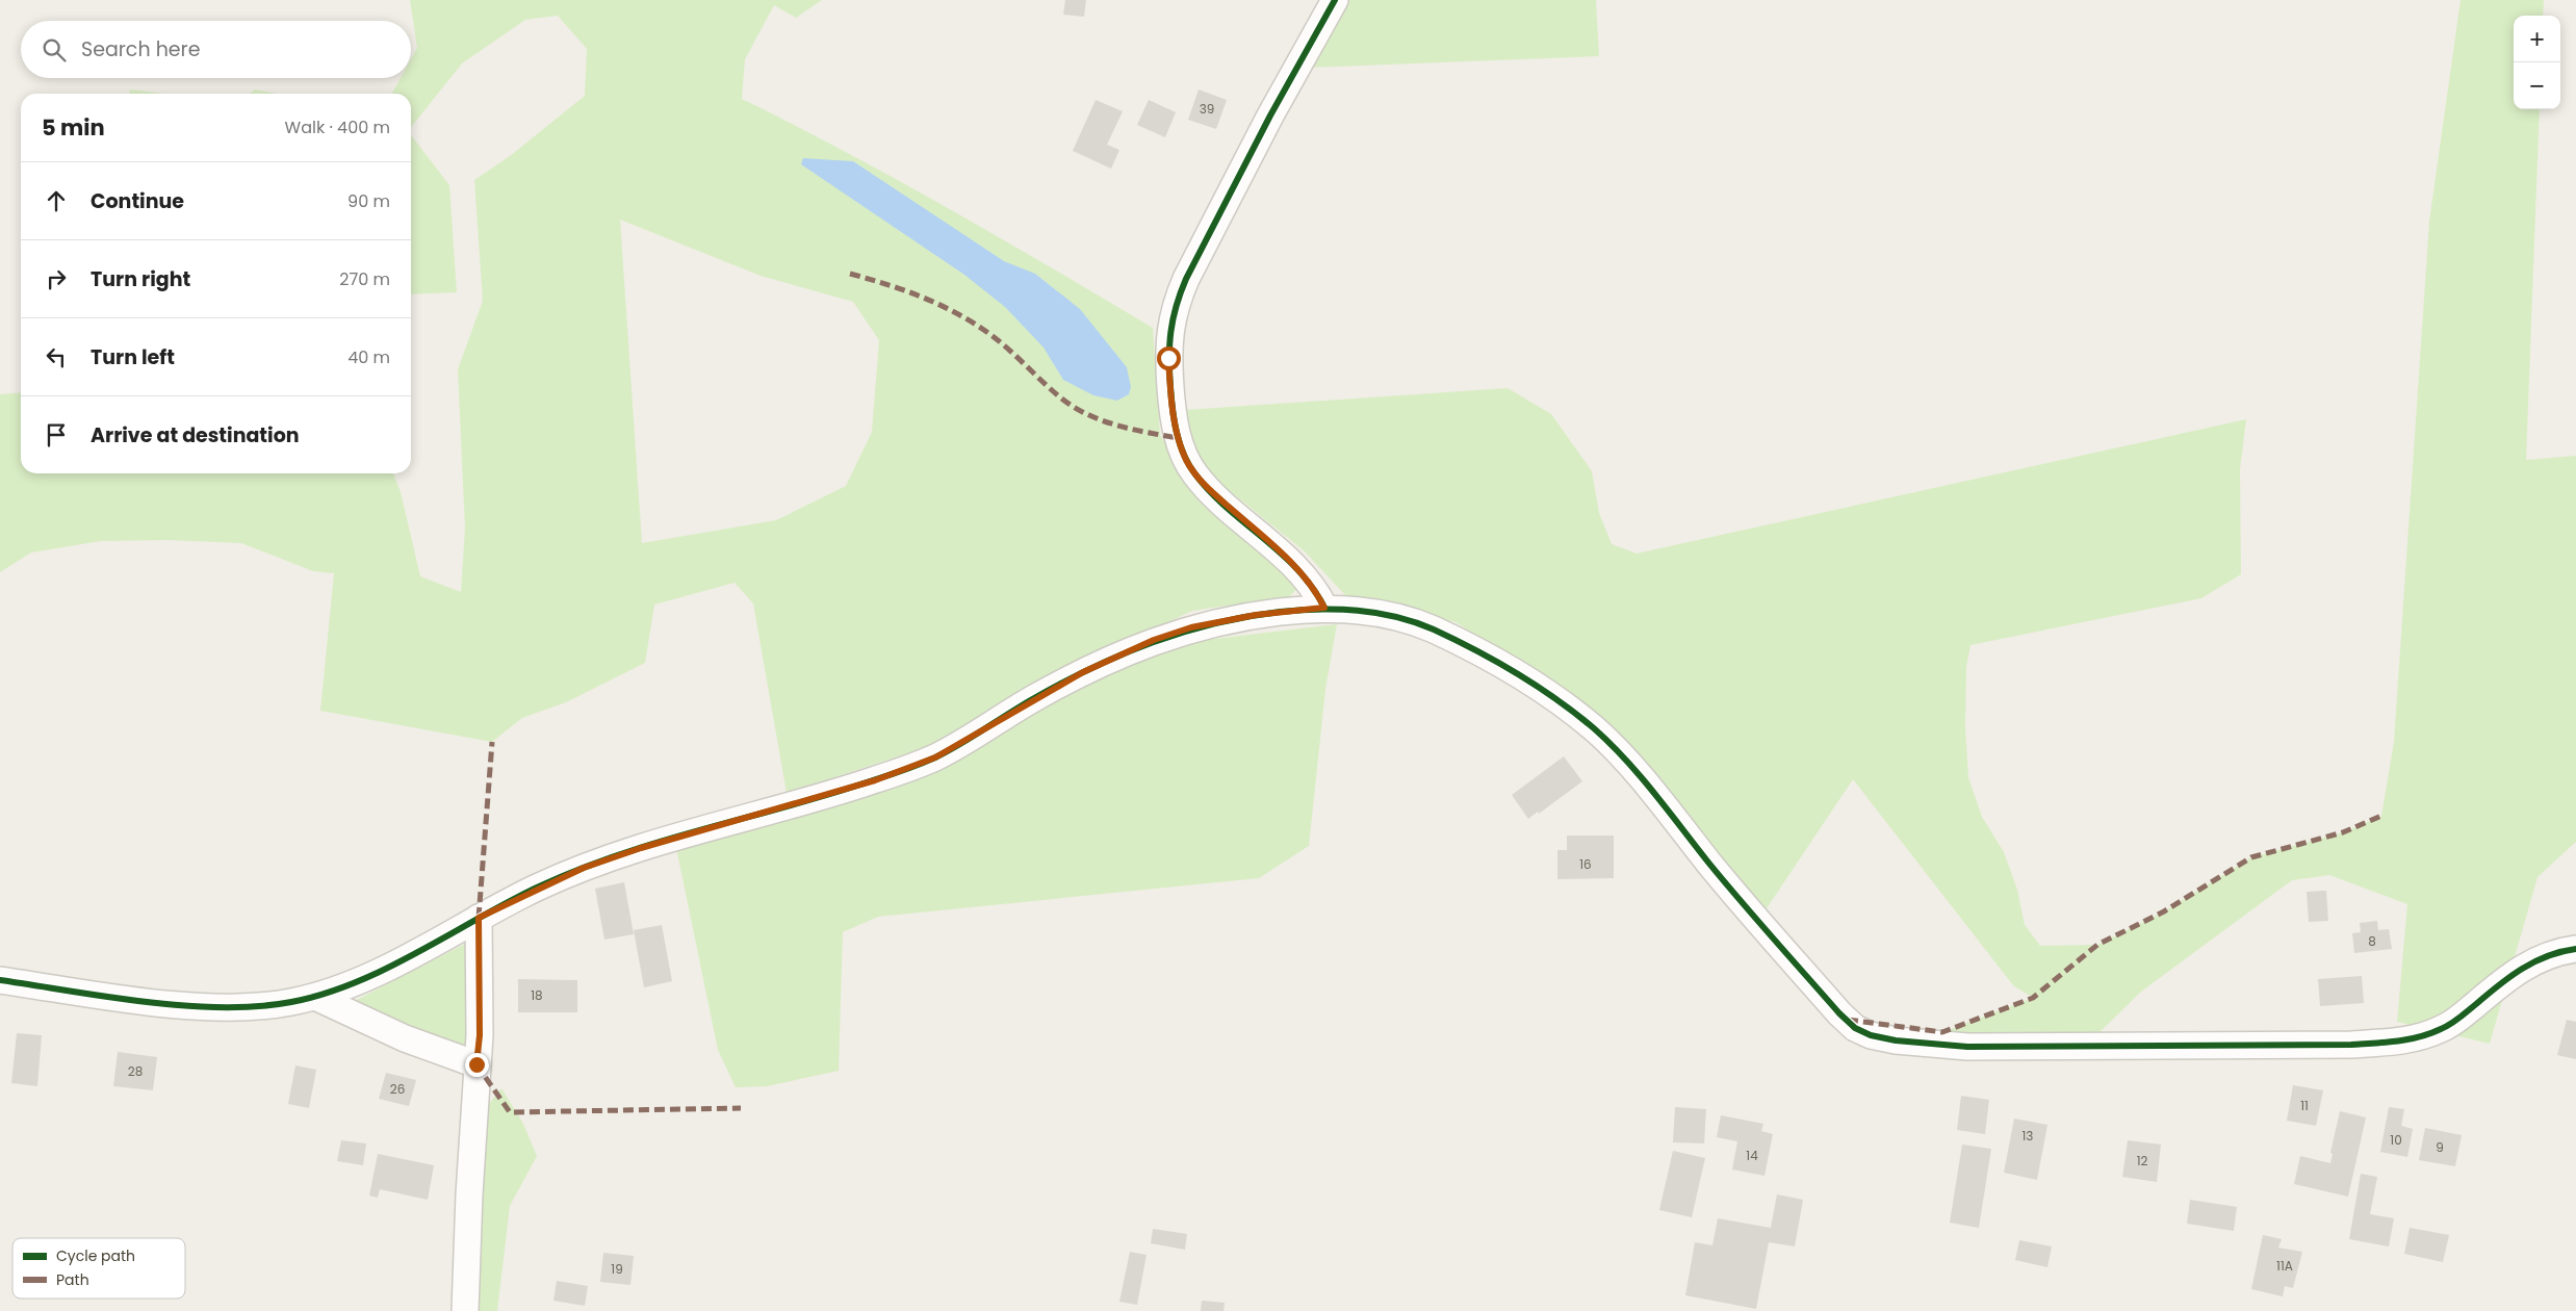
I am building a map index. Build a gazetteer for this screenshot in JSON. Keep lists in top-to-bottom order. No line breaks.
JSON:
{"house_numbers":["39","16","8","18","28","26","11","13","10","9","14","12","11A","19"],"legend":["Cycle path","Path"],"page":{"map_buttons":["+","−"],"search":"Search here","heading":["5 min","Walk · 400 m"],"list":[["Continue","90 m"],["Turn right","270 m"],["Turn left","40 m"],"Arrive at destination"]}}
